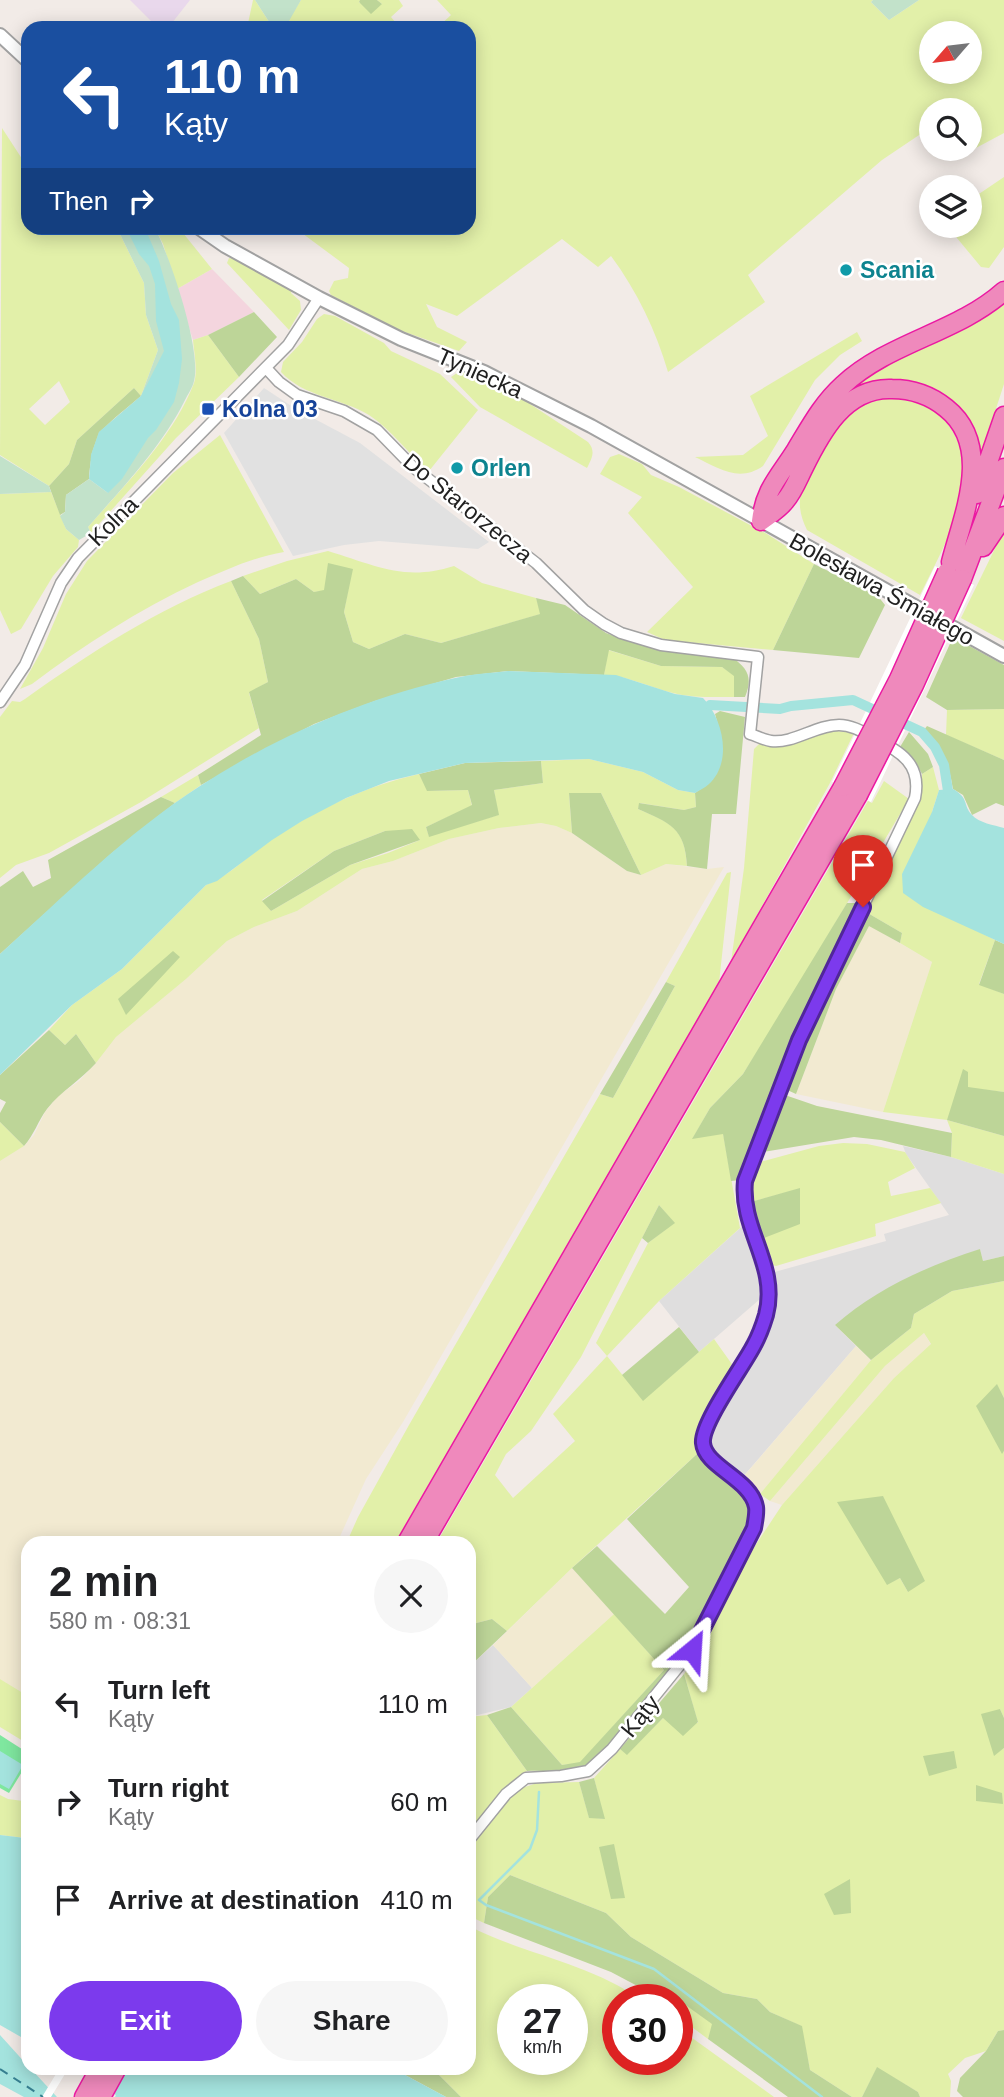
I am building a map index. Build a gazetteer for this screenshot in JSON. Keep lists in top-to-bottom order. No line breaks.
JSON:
{"streets":{"street":["Tyniecka","Do Starorzecza","Kolna","Bolesława Śmiałego","Kąty"]},"crossings":[["Tyniecka","Bolesława Śmiałego"],["Do Starorzecza","Kolna"],["Do Starorzecza","Kąty"]],"places":{"other":["Scania","Orlen"],"transit":["Kolna 03"]},"north":"bottom left","page":{"turn":["110 m","Kąty"],"then":"Then","heading":["2 min","580 m · 08:31"],"list":[{"name":"Turn left","note":"Kąty","value":"110 m"},{"name":"Turn right","note":"Kąty","value":"60 m"},{"name":"Arrive at destination","value":"410 m"}],"buttons":["Exit","Share"],"speed":"27 km/h","limit":"30"}}
